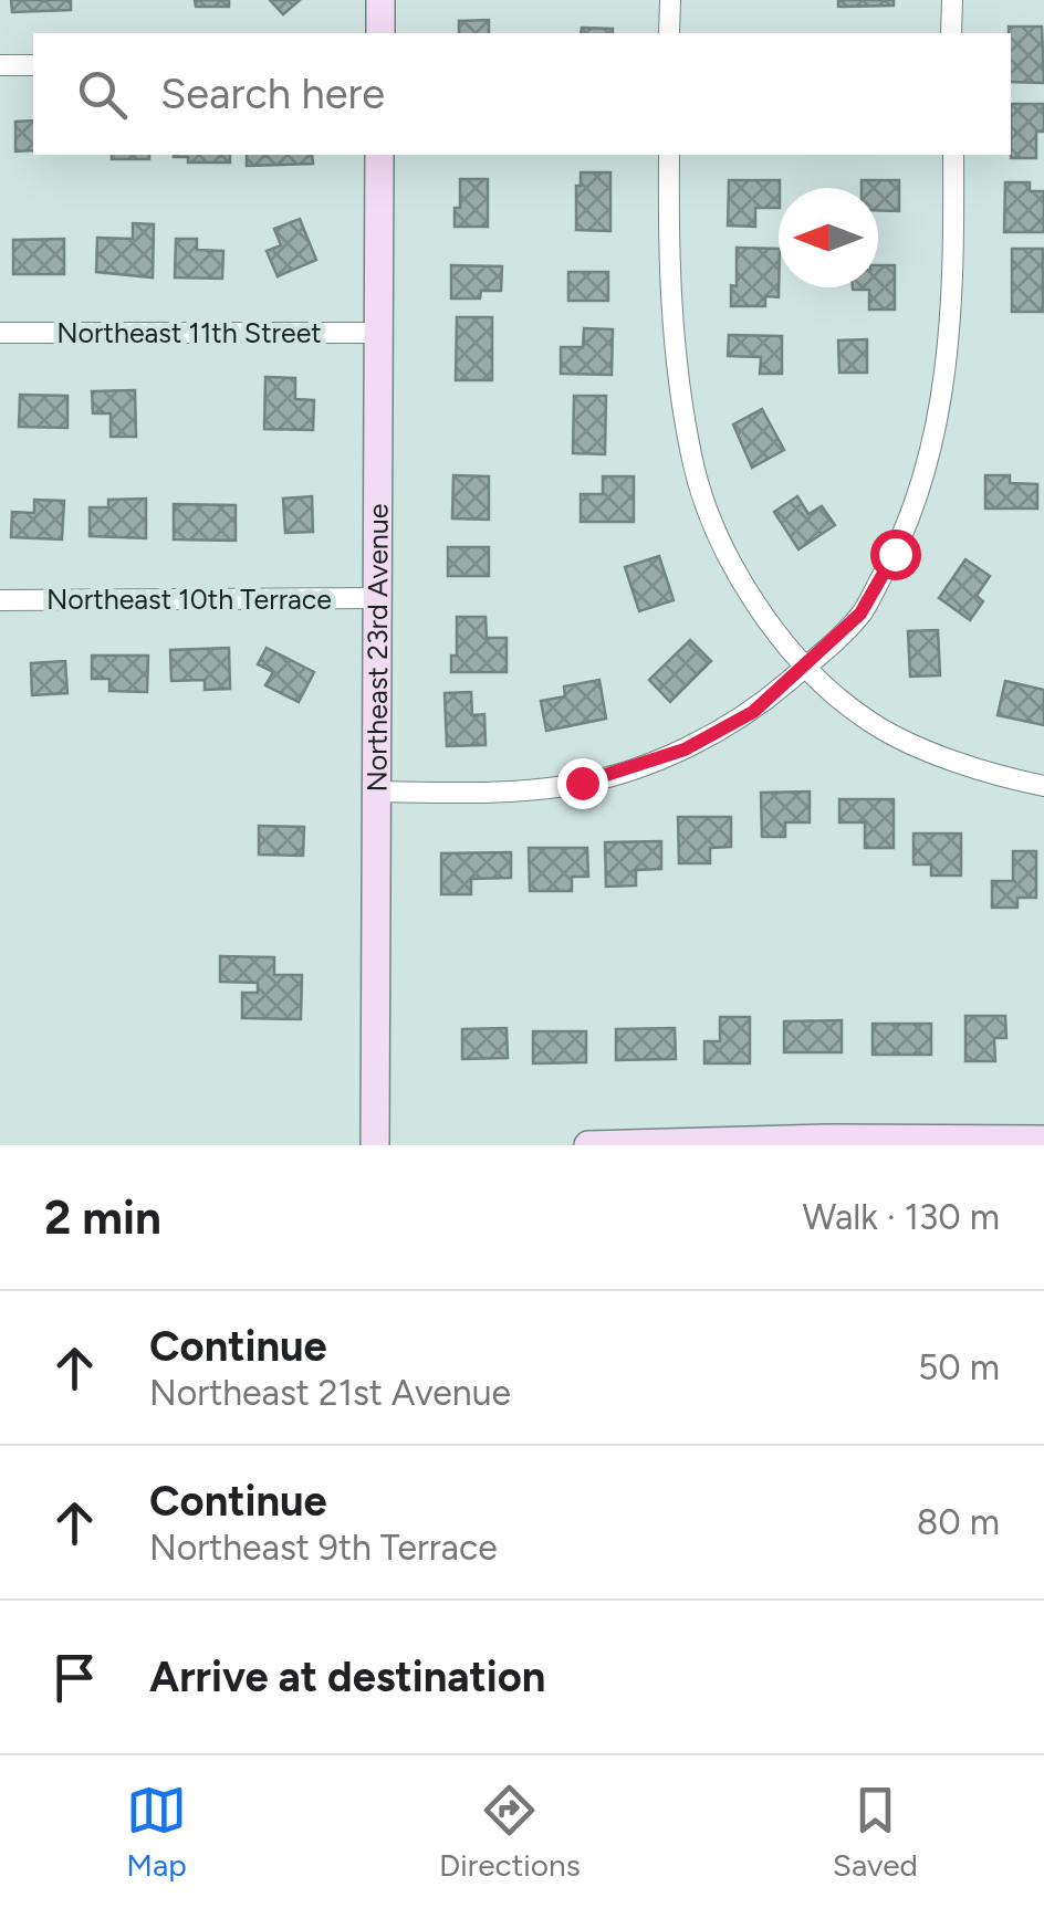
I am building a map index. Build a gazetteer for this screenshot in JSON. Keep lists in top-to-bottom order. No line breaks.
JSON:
{"streets":{"main road":["Northeast 23rd Avenue"],"street":["Northeast 11th Street","Northeast 10th Terrace"]},"crossings":[["Northeast 11th Street","Northeast 23rd Avenue"],["Northeast 10th Terrace","Northeast 23rd Avenue"]],"north":"left","page":{"search":"Search here","heading":["2 min","Walk · 130 m"],"list":[["Continue","Northeast 21st Avenue","50 m"],["Continue","Northeast 9th Terrace","80 m"],"Arrive at destination"],"nav":["Map","Directions","Saved"]}}
